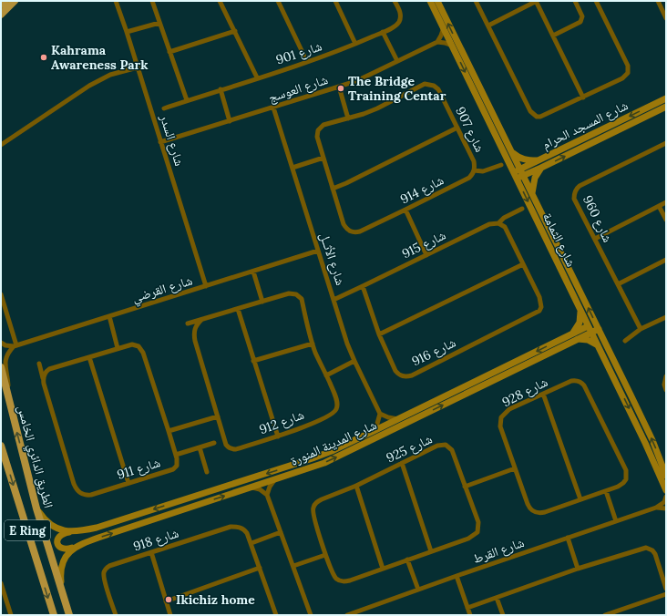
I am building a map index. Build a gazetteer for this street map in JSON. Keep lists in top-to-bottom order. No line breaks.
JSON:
{"streets":{"main road":["الطريق الدائري الخامس","E Ring"],"street":["شارع 901","شارع العوسج","شارع المسجد الحرام","شارع 907","شارع السدر","شارع 914","شارع 960","شارع الثمامة","شارع 915","شارع الأثــل","شارع القرضي","شارع 916","شارع 928","شارع 912","شارع المدينة المنورة","شارع 925","شارع 911","شارع 918","شارع القرط"]},"crossings":[["شارع العوسج","شارع السدر"],["شارع العوسج","شارع الأثــل"],["شارع المسجد الحرام","شارع الثمامة"],["شارع 907","شارع 914"],["شارع السدر","شارع القرضي"],["شارع الثمامة","شارع المدينة المنورة"],["شارع 915","شارع الأثــل"],["شارع 915","شارع 916"],["شارع الأثــل","شارع القرضي"],["شارع المدينة المنورة","الطريق الدائري الخامس"]],"places":["Kahrama Awareness Park","The Bridge Training Centar","Ikichiz home"]}
